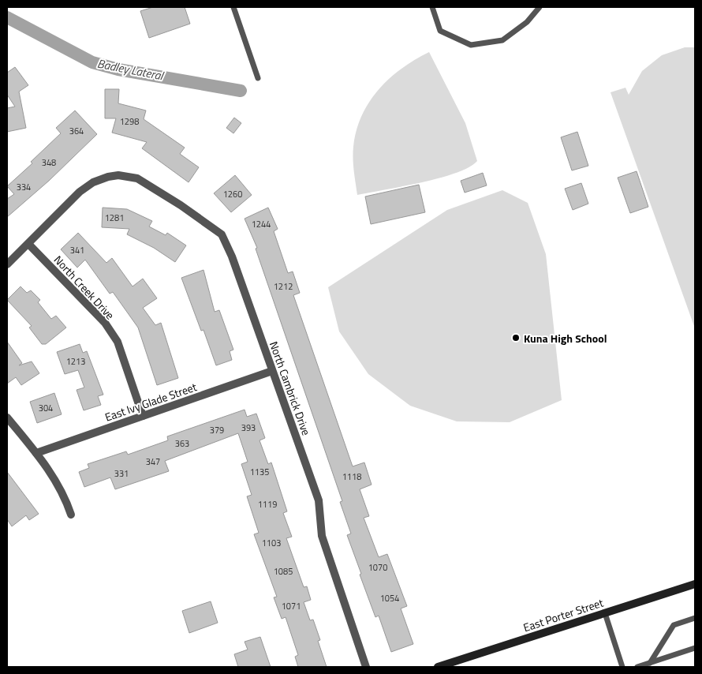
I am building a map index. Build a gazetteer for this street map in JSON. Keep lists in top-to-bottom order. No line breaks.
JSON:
{"streets":{"street":["North Creek Drive","North Cambrick Drive","East Ivy Glade Street","East Porter Street"]},"crossings":[["North Creek Drive","North Cambrick Drive"],["North Creek Drive","East Ivy Glade Street"],["North Cambrick Drive","East Ivy Glade Street"]],"water":["Badley Lateral"],"places":["Kuna High School"],"house_numbers":["1298","364","348","334","1260","1281","1244","341","1212","1213","304","393","379","363","347","1135","331","1118","1119","1103","1070","1085","1054","1071"]}
